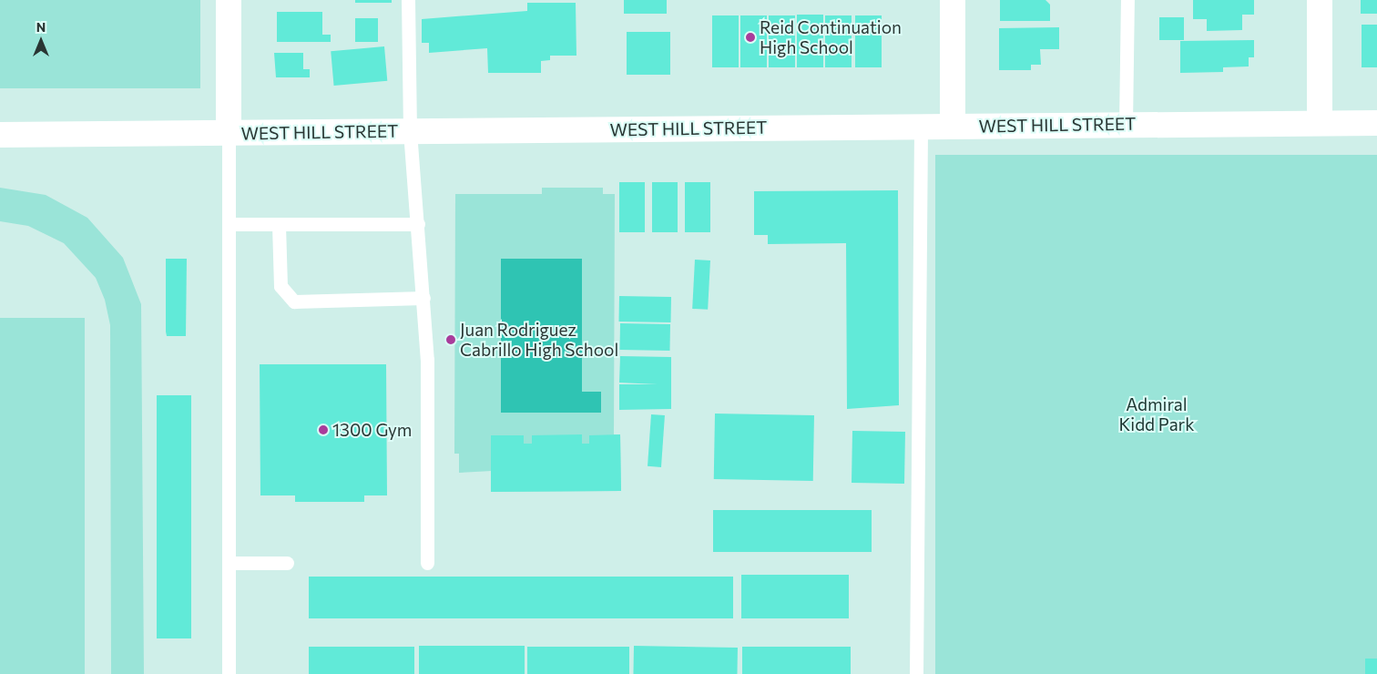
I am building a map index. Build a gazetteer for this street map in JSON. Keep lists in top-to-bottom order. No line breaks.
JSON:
{"streets":{"street":["WEST HILL STREET"]},"parks":["Admiral Kidd Park"],"places":["Reid Continuation High School","Juan Rodriguez Cabrillo High School","1300 Gym"],"north":"top"}
